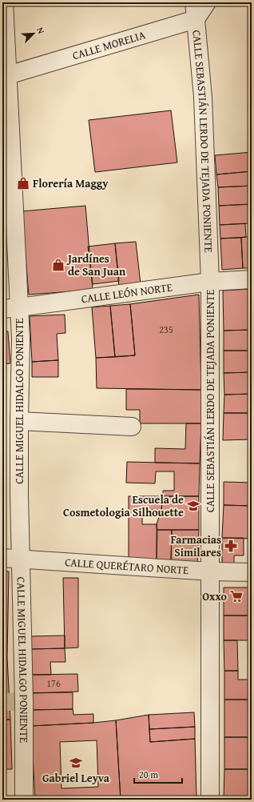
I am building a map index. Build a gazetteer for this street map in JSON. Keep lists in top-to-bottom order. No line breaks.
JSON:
{"streets":{"street":["CALLE MORELIA","CALLE SEBASTIÁN LERDO DE TEJADA PONIENTE","CALLE LEÓN NORTE","CALLE MIGUEL HIDALGO PONIENTE","CALLE QUERÉTARO NORTE"]},"crossings":[["CALLE MORELIA","CALLE SEBASTIÁN LERDO DE TEJADA PONIENTE"],["CALLE MORELIA","CALLE MIGUEL HIDALGO PONIENTE"],["CALLE SEBASTIÁN LERDO DE TEJADA PONIENTE","CALLE LEÓN NORTE"],["CALLE SEBASTIÁN LERDO DE TEJADA PONIENTE","CALLE QUERÉTARO NORTE"],["CALLE LEÓN NORTE","CALLE MIGUEL HIDALGO PONIENTE"],["CALLE MIGUEL HIDALGO PONIENTE","CALLE QUERÉTARO NORTE"]],"places":{"shop":["Florería Maggy","Jardínes de San Juan"],"school or university":["Escuela de Cosmetologia Silhouette","Gabriel Leyva"],"pharmacy":["Farmacias Similares"],"supermarket":["Oxxo"]},"house_numbers":["235","176"],"scale_bar":"20 m","north":"top right"}
